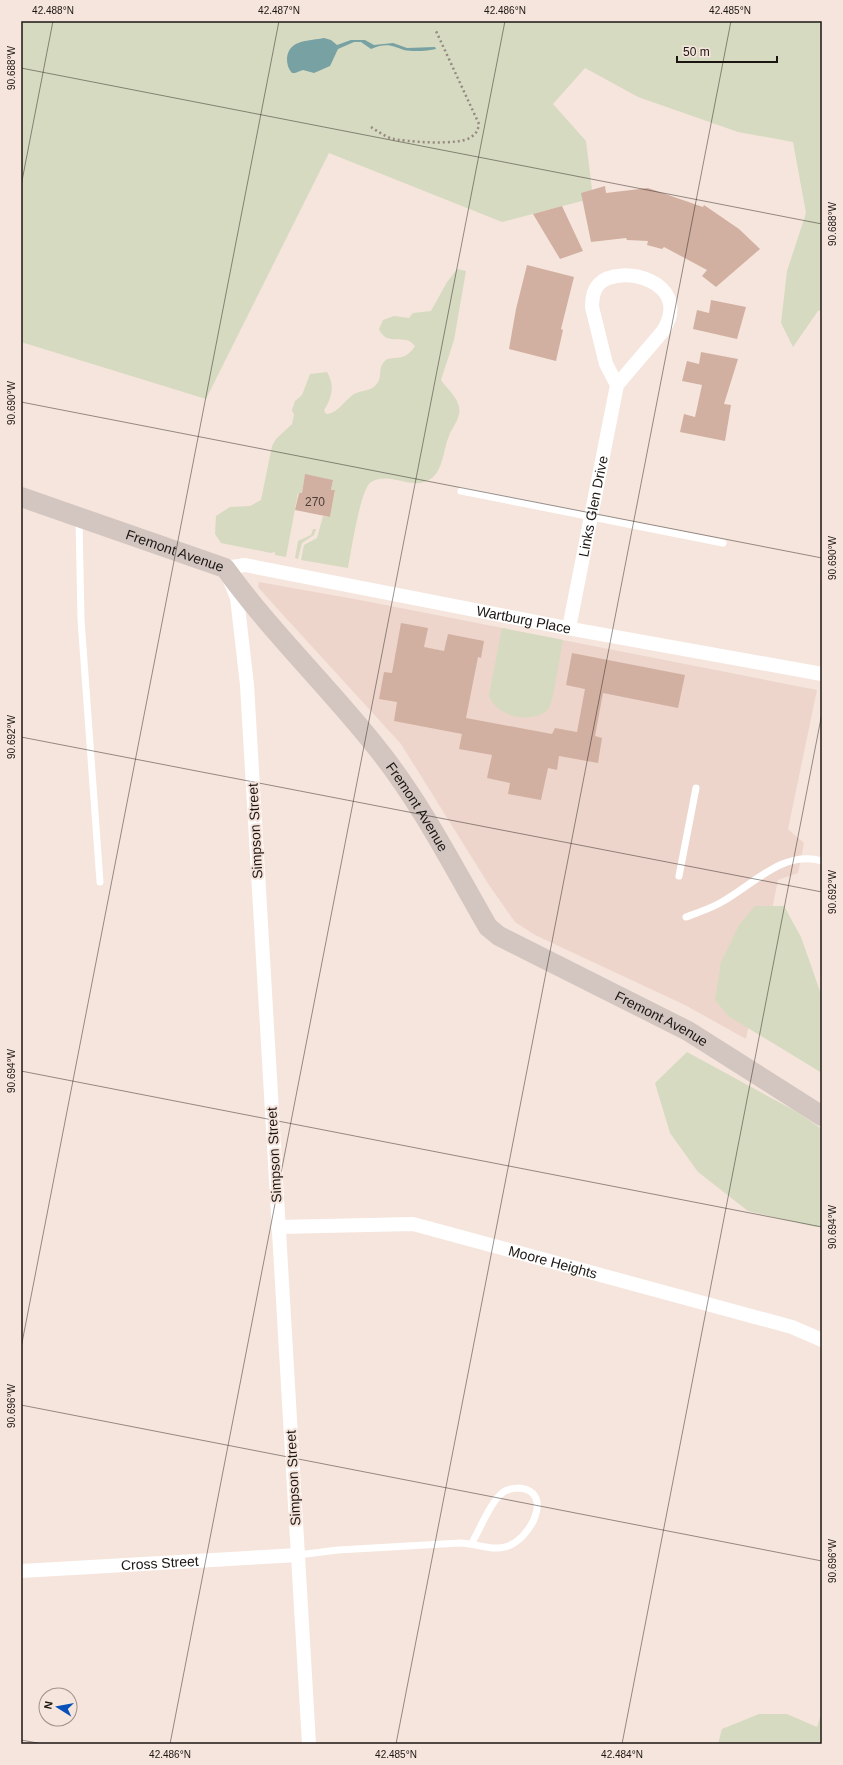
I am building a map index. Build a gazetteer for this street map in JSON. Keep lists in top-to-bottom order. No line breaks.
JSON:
{"streets":{"main road":["Fremont Avenue"],"street":["Links Glen Drive","Wartburg Place","Simpson Street","Moore Heights","Cross Street"]},"crossings":[["Links Glen Drive","Wartburg Place"],["Fremont Avenue","Wartburg Place"],["Fremont Avenue","Simpson Street"],["Wartburg Place","Simpson Street"],["Simpson Street","Moore Heights"],["Simpson Street","Cross Street"]],"house_numbers":["270"],"scale_bar":"50 m","north":"left","coordinates":["42.488°N","42.487°N","42.486°N","42.485°N","90.688°W","90.690°W","90.692°W","90.694°W","90.696°W","42.484°N"]}
